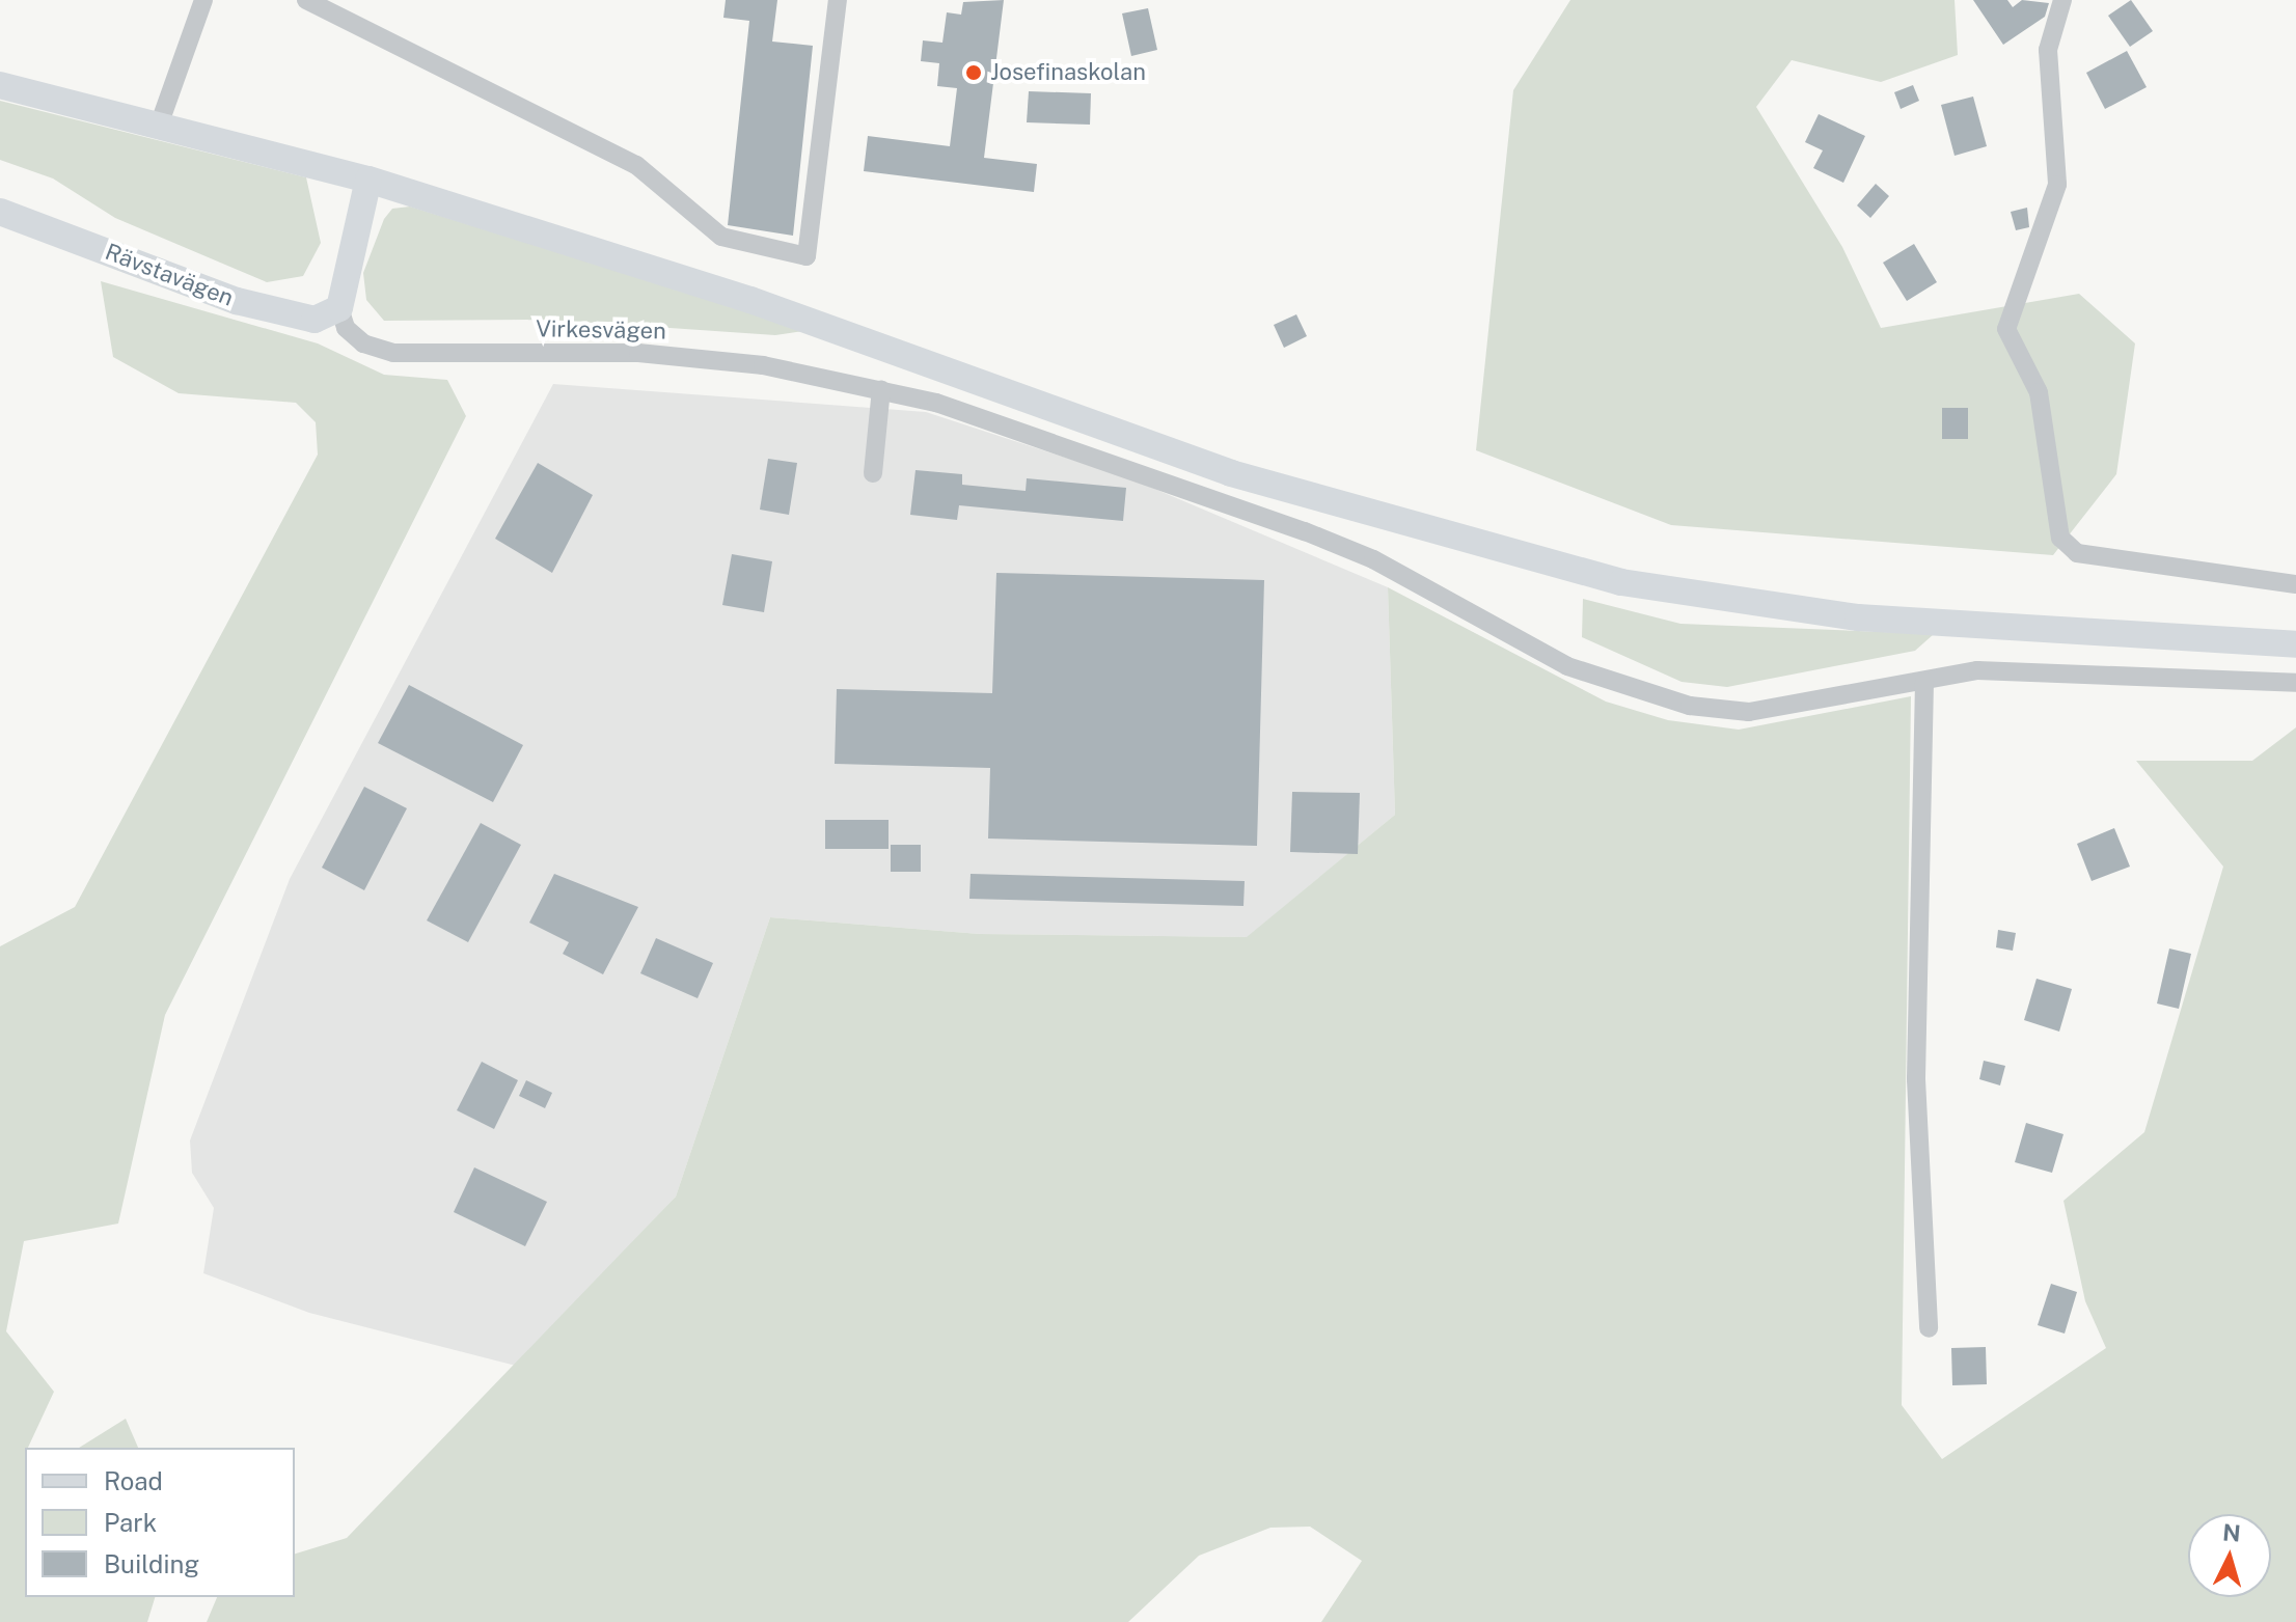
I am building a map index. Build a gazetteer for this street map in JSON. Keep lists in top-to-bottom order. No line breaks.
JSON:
{"streets":{"main road":["Rävstavägen"],"street":["Virkesvägen"]},"crossings":[["Rävstavägen","Virkesvägen"]],"places":["Josefinaskolan"],"legend":["Road","Park","Building"],"north":"top"}
